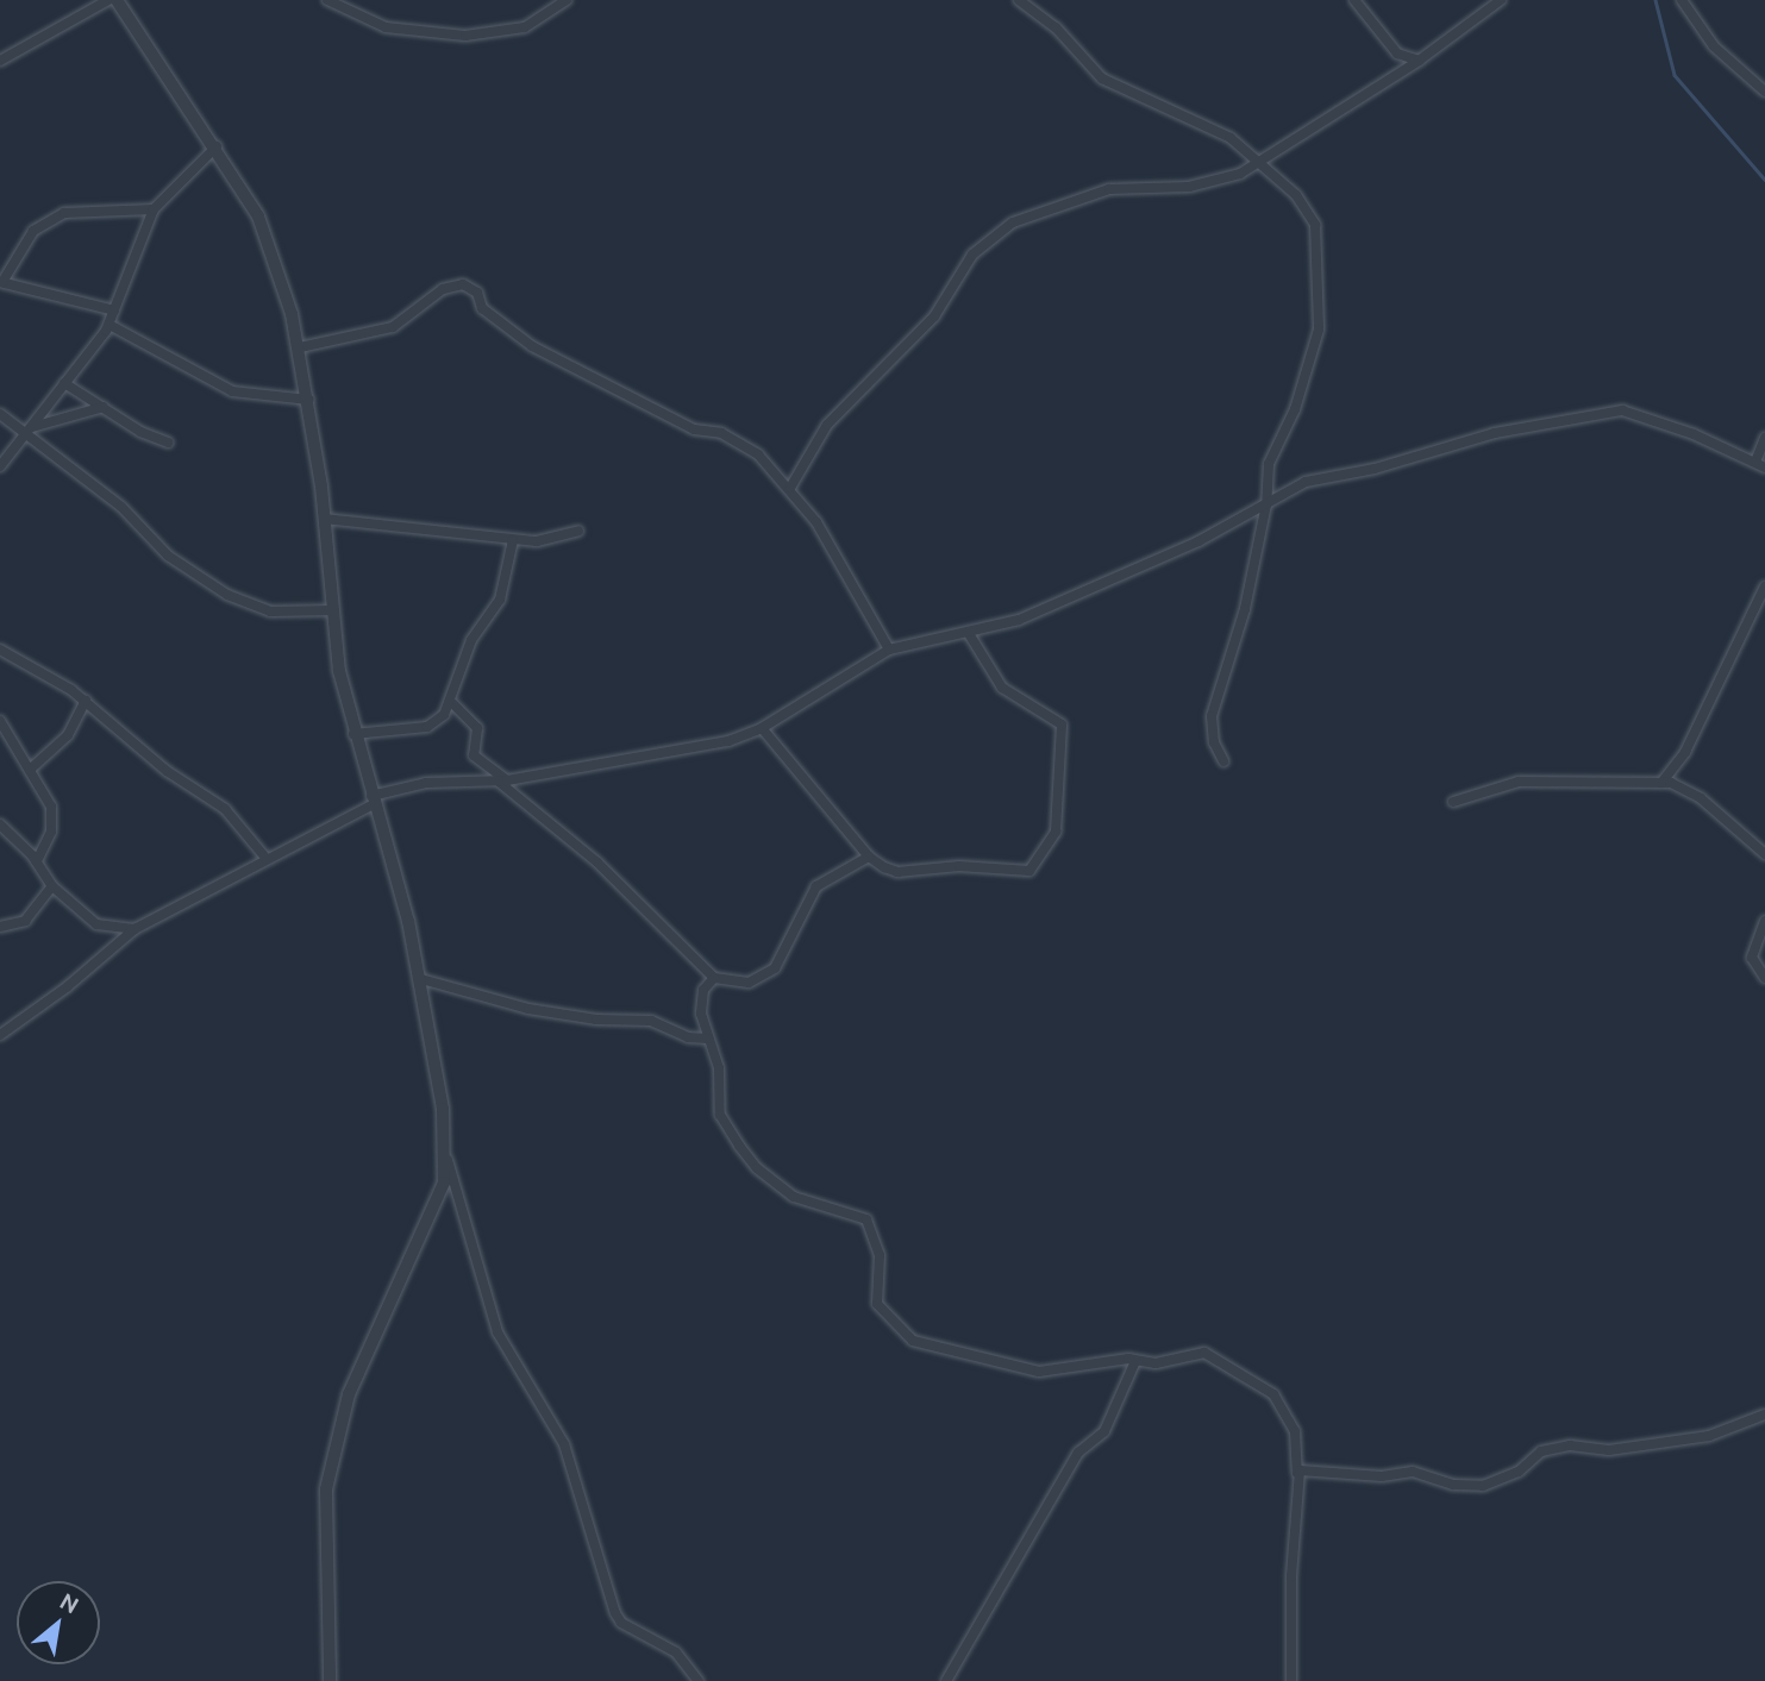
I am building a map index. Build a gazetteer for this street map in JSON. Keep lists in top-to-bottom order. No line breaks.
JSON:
{"north":"top right"}
